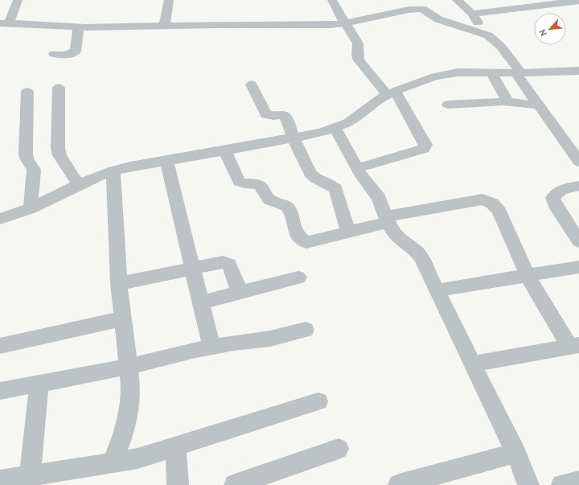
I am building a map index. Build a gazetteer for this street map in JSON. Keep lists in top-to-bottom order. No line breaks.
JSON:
{"north":"bottom left"}
